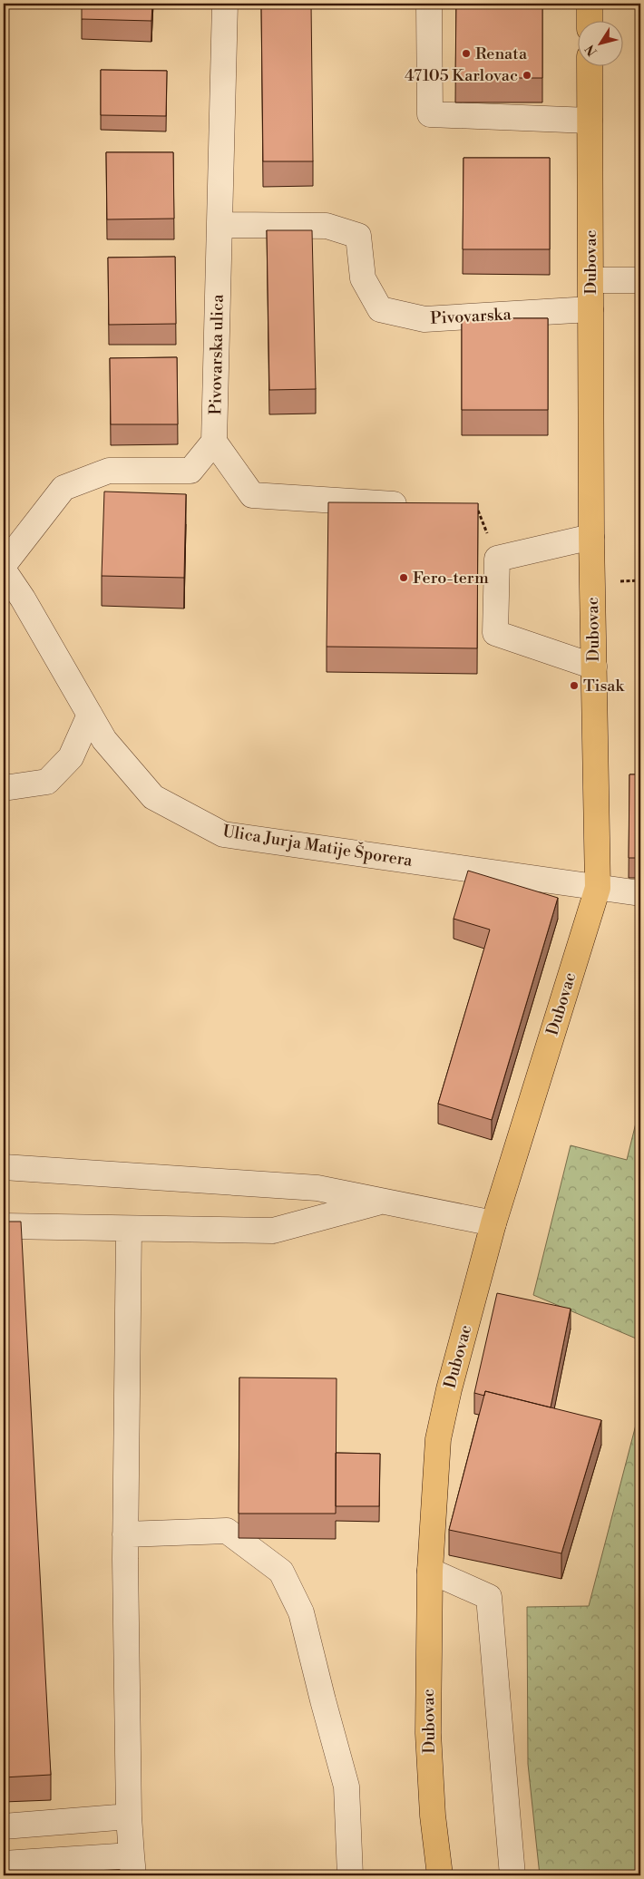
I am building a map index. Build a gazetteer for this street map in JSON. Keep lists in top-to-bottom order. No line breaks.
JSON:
{"streets":{"main road":["Dubovac"],"street":["Pivovarska","Pivovarska ulica","Ulica Jurja Matije Šporera"]},"crossings":[["Dubovac","Pivovarska"],["Dubovac","Ulica Jurja Matije Šporera"],["Pivovarska","Pivovarska ulica"]],"places":["Renata","47105 Karlovac","Fero-term","Tisak"],"north":"bottom left"}
